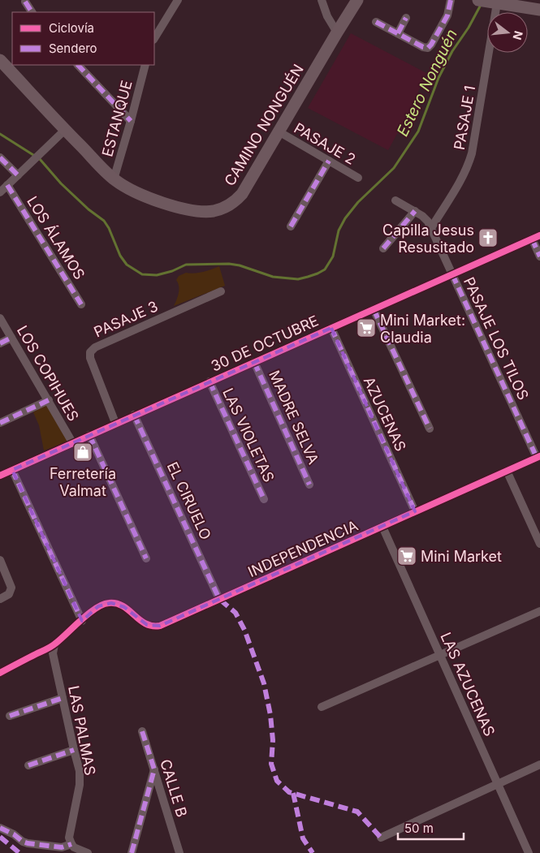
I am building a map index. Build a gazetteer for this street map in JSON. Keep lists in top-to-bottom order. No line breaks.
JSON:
{"streets":{"main road":["CAMINO NONGUÉN"],"street":["PASAJE 1","ESTANQUE","PASAJE 2","LOS ÁLAMOS","PASAJE 3","PASAJE LOS TILOS","30 DE OCTUBRE","LOS COPIHUES","AZUCENAS","MADRE SELVA","LAS VIOLETAS","EL CIRUELO","INDEPENDENCIA","LAS AZUCENAS","LAS PALMAS","CALLE B"]},"crossings":[["ESTANQUE","CAMINO NONGUÉN"],["CAMINO NONGUÉN","PASAJE 2"],["PASAJE 3","30 DE OCTUBRE"],["PASAJE LOS TILOS","30 DE OCTUBRE"],["PASAJE LOS TILOS","INDEPENDENCIA"],["30 DE OCTUBRE","LOS COPIHUES"],["30 DE OCTUBRE","AZUCENAS"],["30 DE OCTUBRE","MADRE SELVA"],["30 DE OCTUBRE","LAS VIOLETAS"],["30 DE OCTUBRE","EL CIRUELO"],["AZUCENAS","INDEPENDENCIA"],["EL CIRUELO","INDEPENDENCIA"],["INDEPENDENCIA","LAS AZUCENAS"]],"water":["Estero Nonguén"],"places":{"church":["Capilla Jesus Resusitado"],"supermarket":["Mini Market: Claudia","Mini Market"],"shop":["Ferretería Valmat"]},"legend":["Ciclovía","Sendero"],"scale_bar":"50 m","north":"right"}
